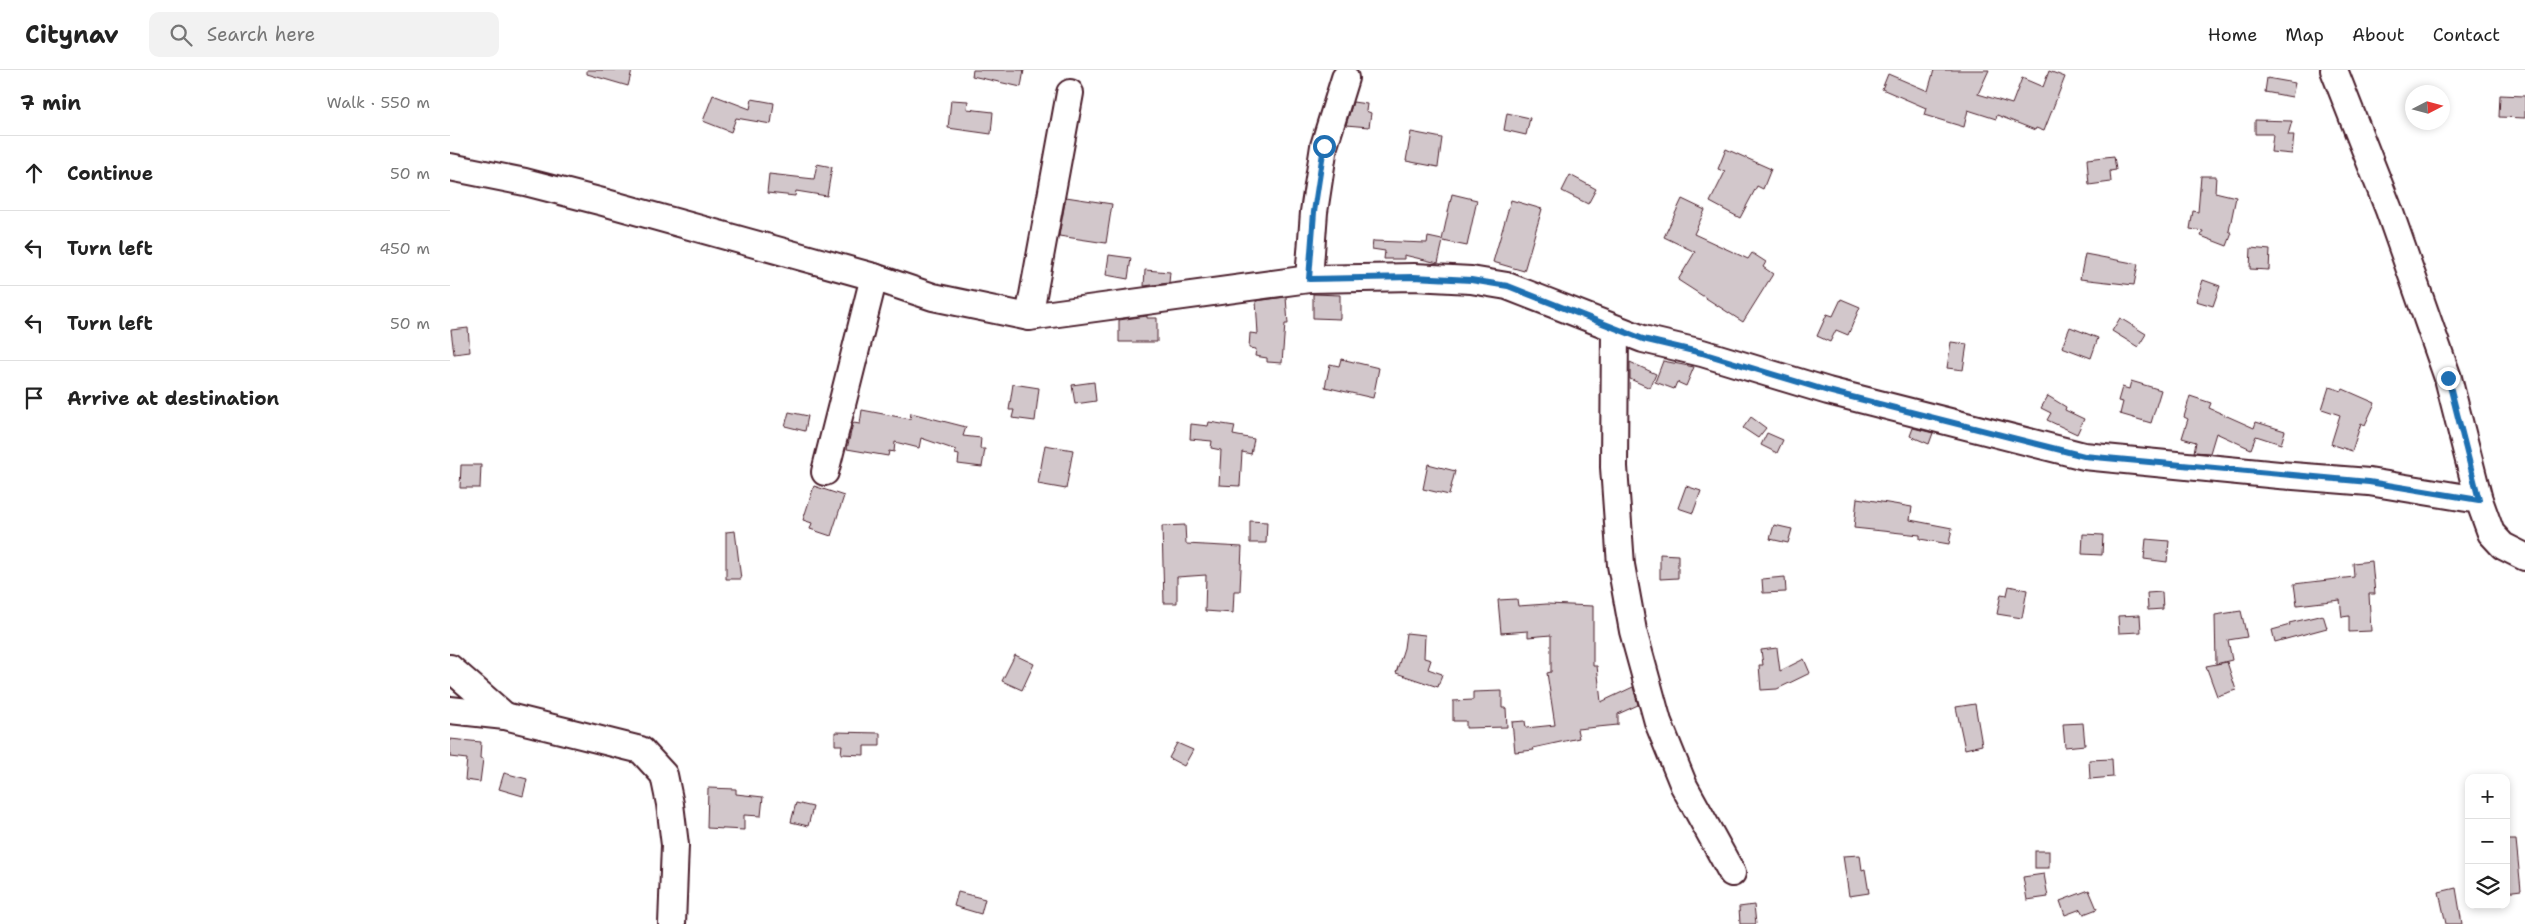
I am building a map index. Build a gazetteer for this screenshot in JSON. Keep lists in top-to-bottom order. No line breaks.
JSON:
{"north":"right","page":{"header":"Citynav","search":"Search here","nav":["Home","Map","About","Contact"],"heading":["7 min","Walk · 550 m"],"list":[["Continue","50 m"],["Turn left","450 m"],["Turn left","50 m"],"Arrive at destination"],"map_buttons":["+","−"]}}
